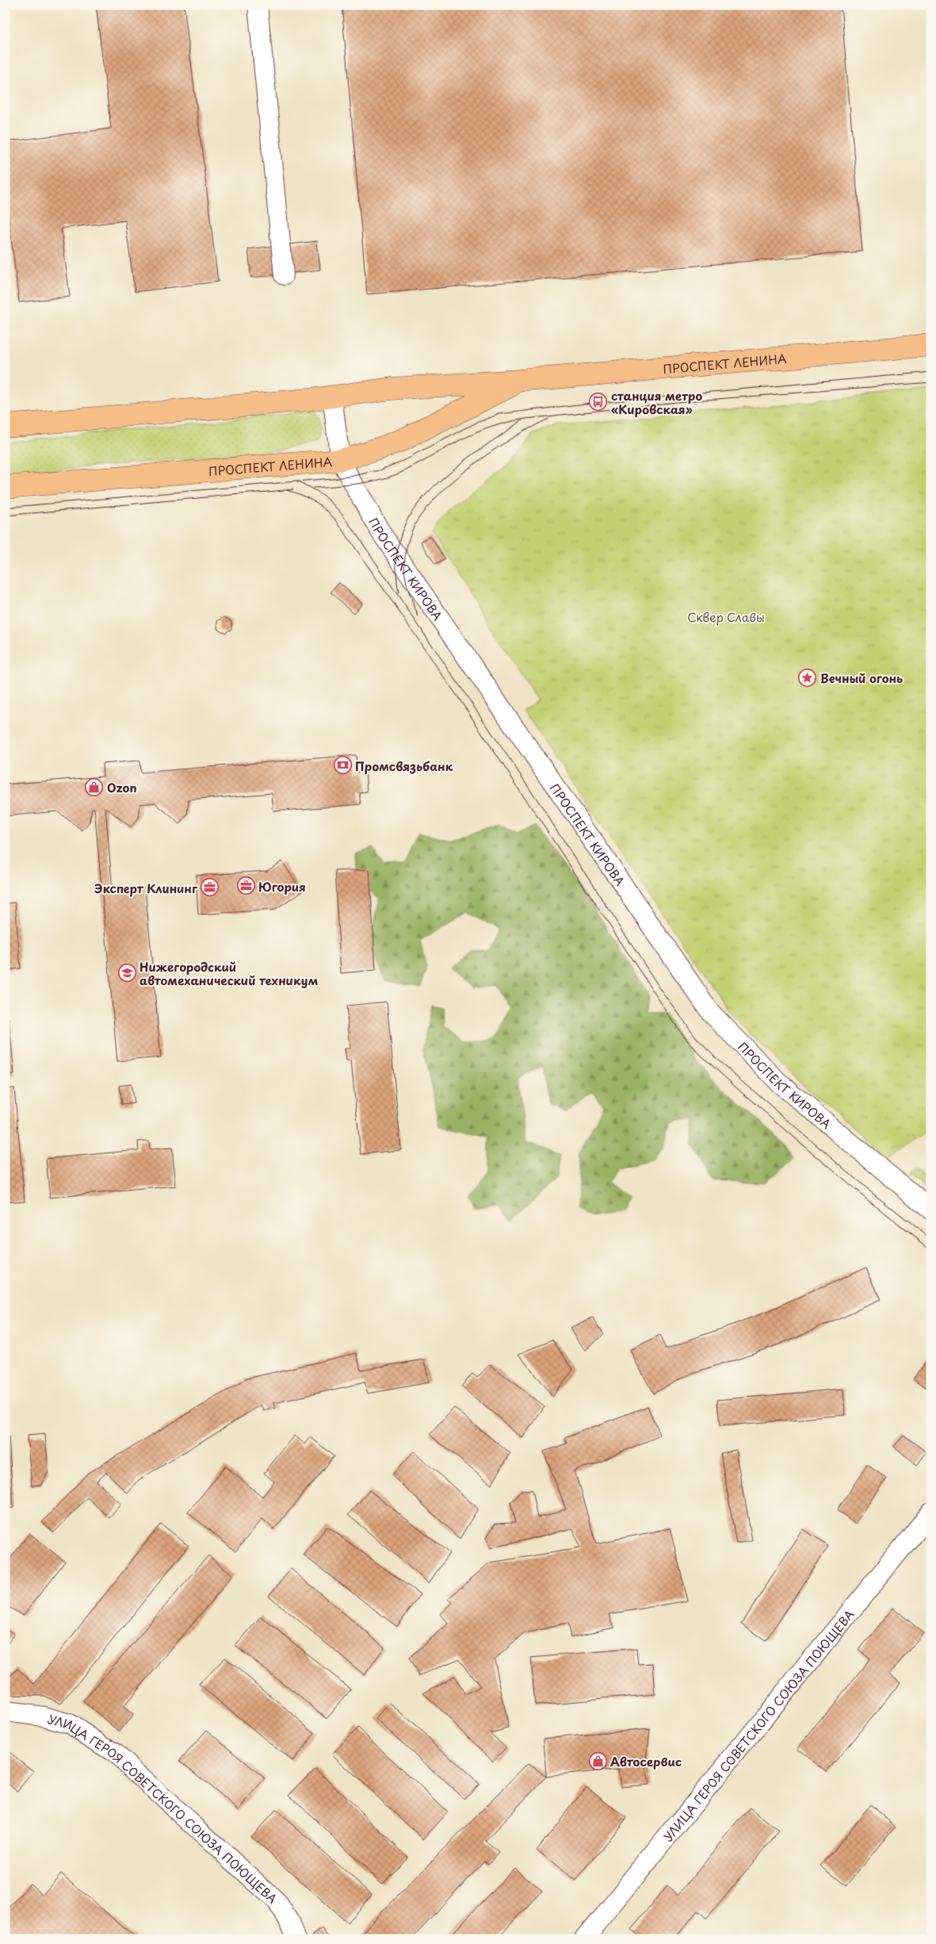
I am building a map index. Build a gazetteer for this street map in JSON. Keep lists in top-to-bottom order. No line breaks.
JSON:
{"streets":{"main road":["ПРОСПЕКТ ЛЕНИНА"],"street":["ПРОСПЕКТ КИРОВА","УЛИЦА ГЕРОЯ СОВЕТСКОГО СОЮЗА ПОЮЩЕВА"]},"crossings":[["ПРОСПЕКТ ЛЕНИНА","ПРОСПЕКТ КИРОВА"]],"parks":["Сквер Славы"],"places":{"bus stop":["станция метро «Кировская»"],"place":["Вечный огонь"],"bank":["Промсвязьбанк"],"shop":["Ozon","Автосервис"],"office":["Югория","Эксперт Клининг"],"school or university":["Нижегородский автомеханический техникум"]}}
